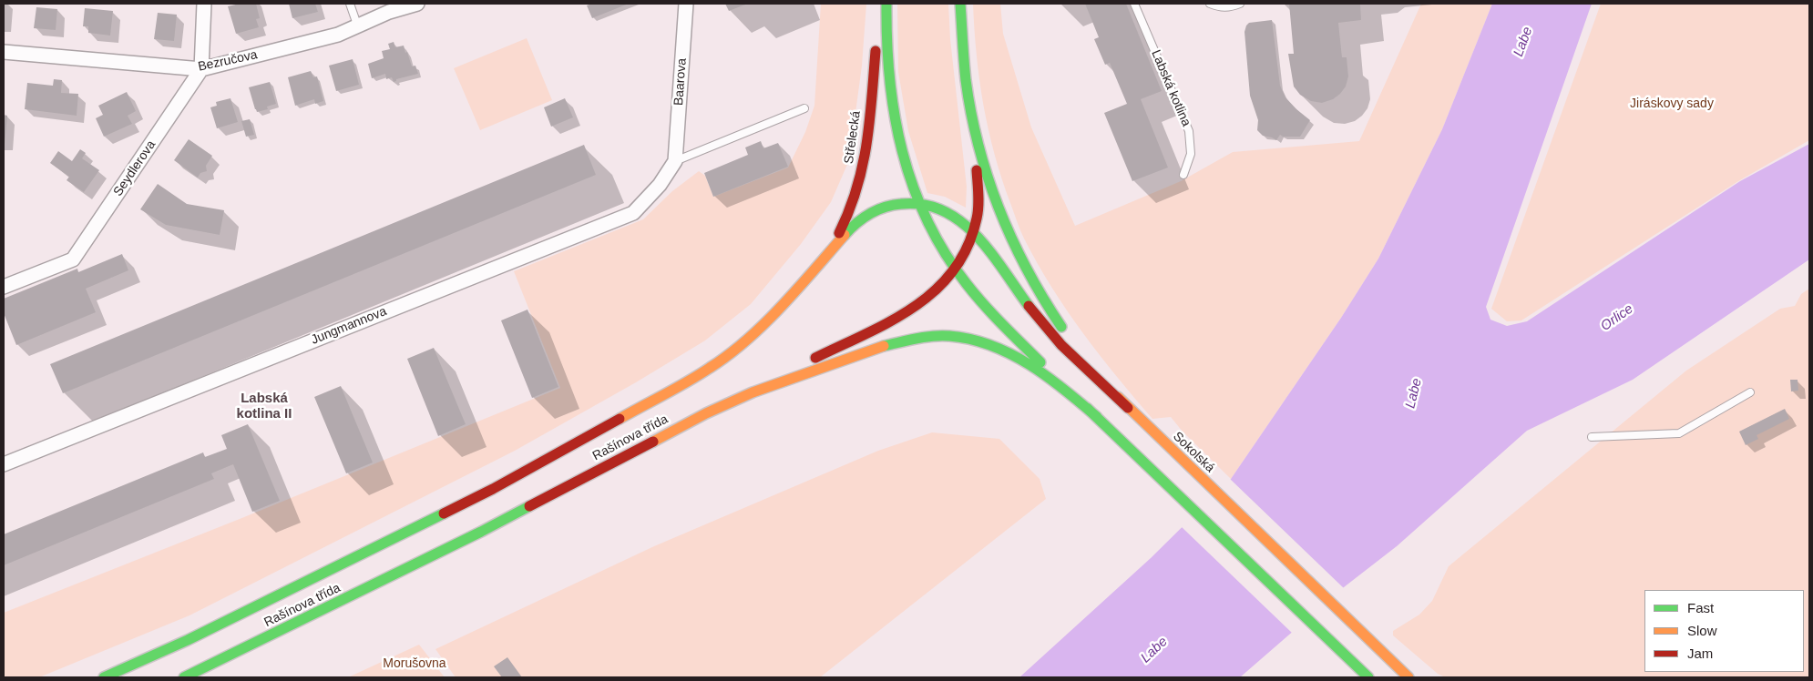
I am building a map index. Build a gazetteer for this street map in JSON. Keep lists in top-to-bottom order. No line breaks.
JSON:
{"streets":{"main road":["Střelecká","Rašínova třída","Sokolská"],"street":["Bezručova","Baarova","Seydlerova","Jungmannova"],"lane":["Labská kotlina"]},"crossings":[["Bezručova","Seydlerova"],["Baarova","Jungmannova"],["Střelecká","Rašínova třída"]],"districts":["Labská kotlina II"],"water":["Labe","Orlice"],"parks":["Jiráskovy sady","Morušovna"],"legend":["Fast","Slow","Jam"]}
